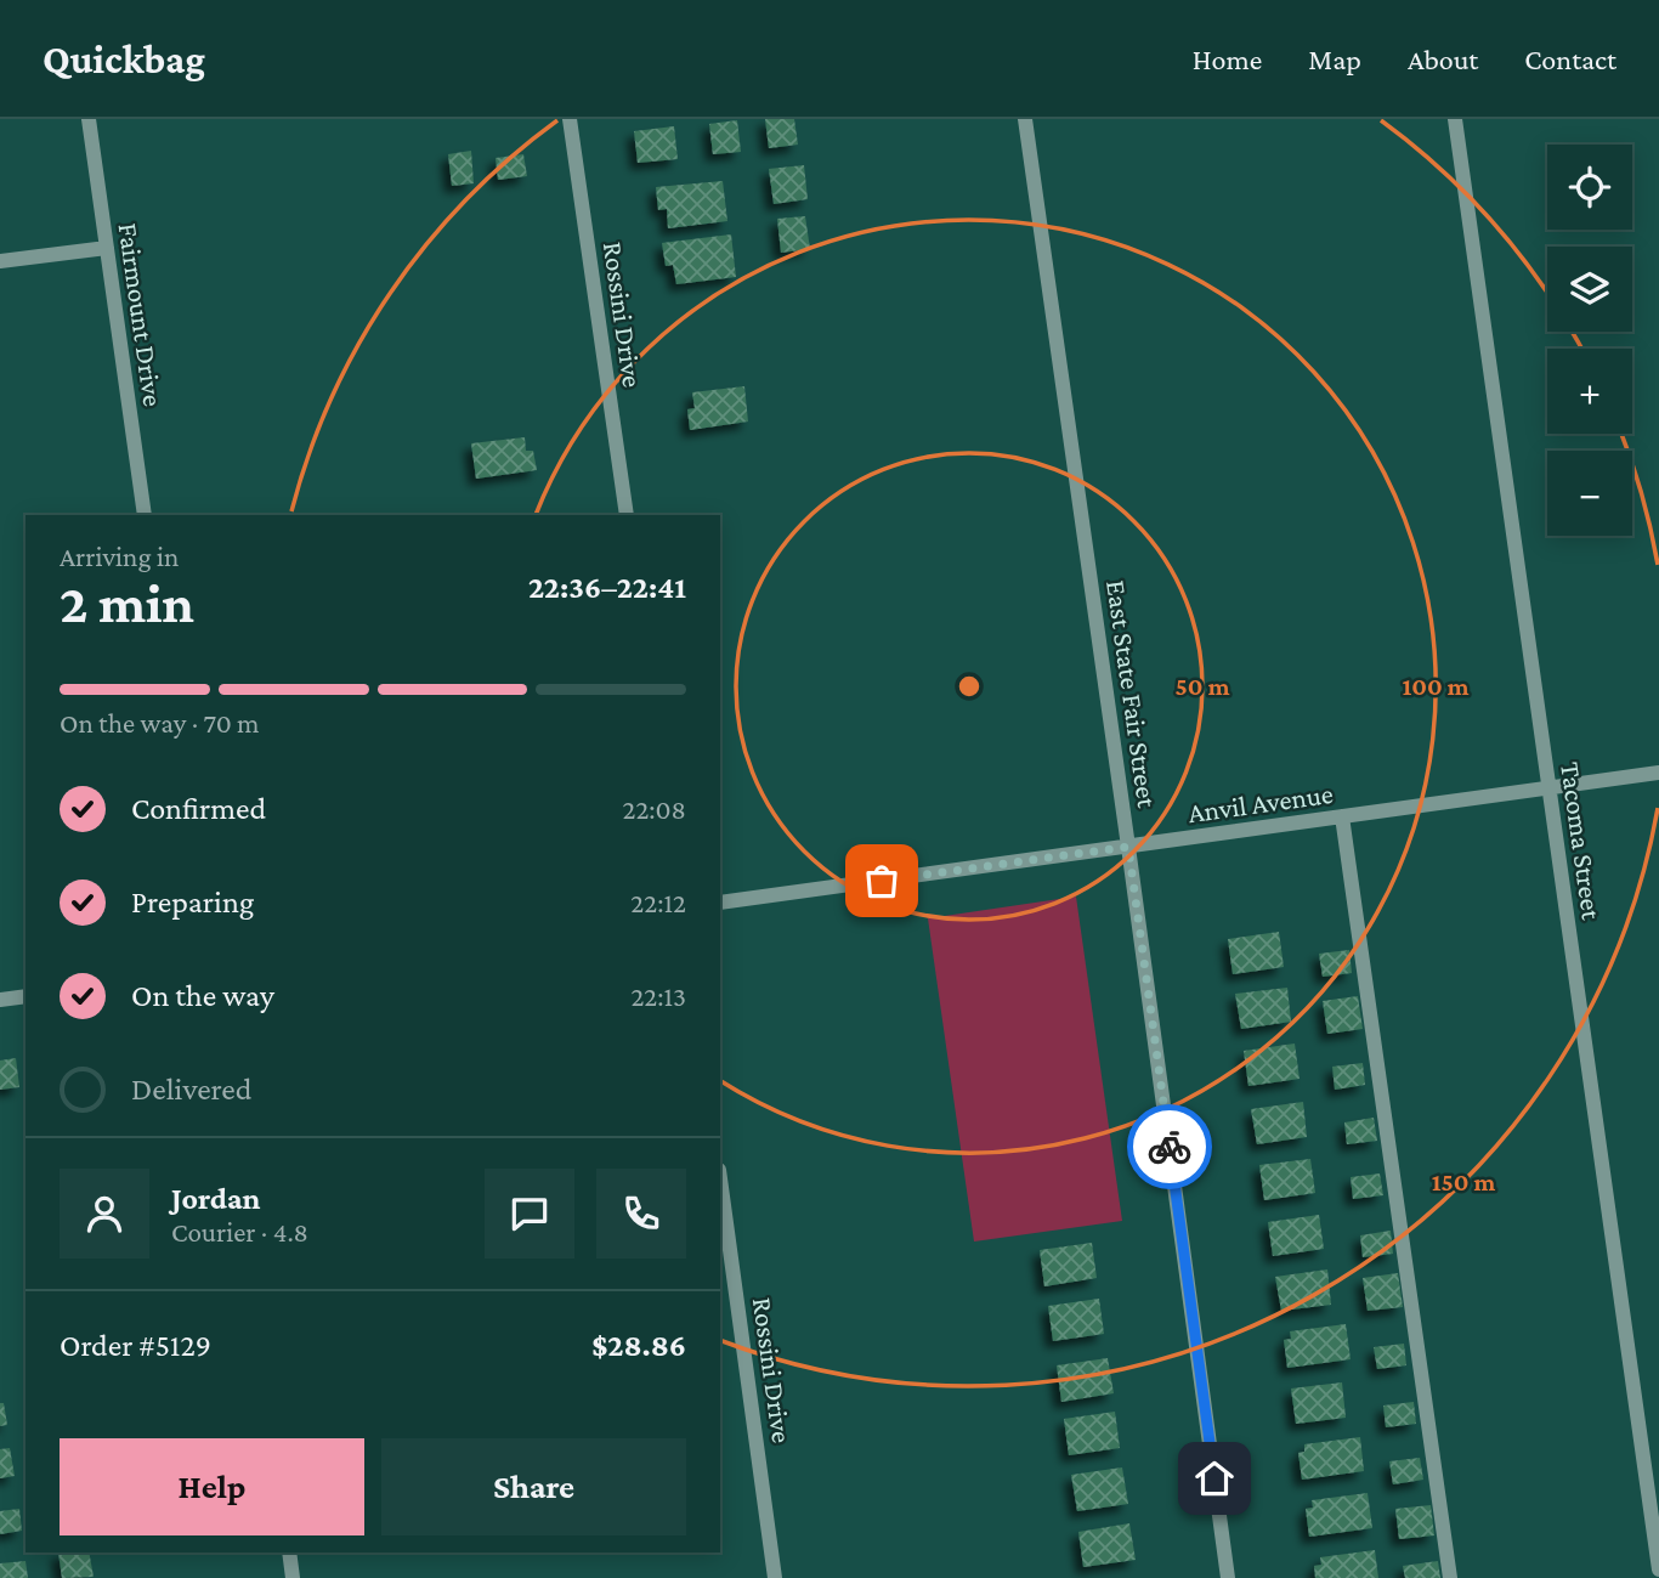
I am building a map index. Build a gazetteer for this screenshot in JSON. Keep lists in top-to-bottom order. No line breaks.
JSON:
{"streets":{"street":["Fairmount Drive","Rossini Drive","East State Fair Street","Anvil Avenue","Tacoma Street"]},"crossings":[["East State Fair Street","Anvil Avenue"],["Anvil Avenue","Tacoma Street"]],"page":{"header":"Quickbag","nav":["Home","Map","About","Contact"],"map_buttons":["+","−"],"heading":["2 min","Arriving in","22:36–22:41"],"panel":["Jordan","Courier · 4.8","Order #5129","$28.86"],"bar":"On the way · 70 m","list":[["Confirmed","22:08"],["Preparing","22:12"],["On the way","22:13"],"Delivered"],"buttons":["Help","Share"]},"rings":["50 m","100 m","150 m"]}
